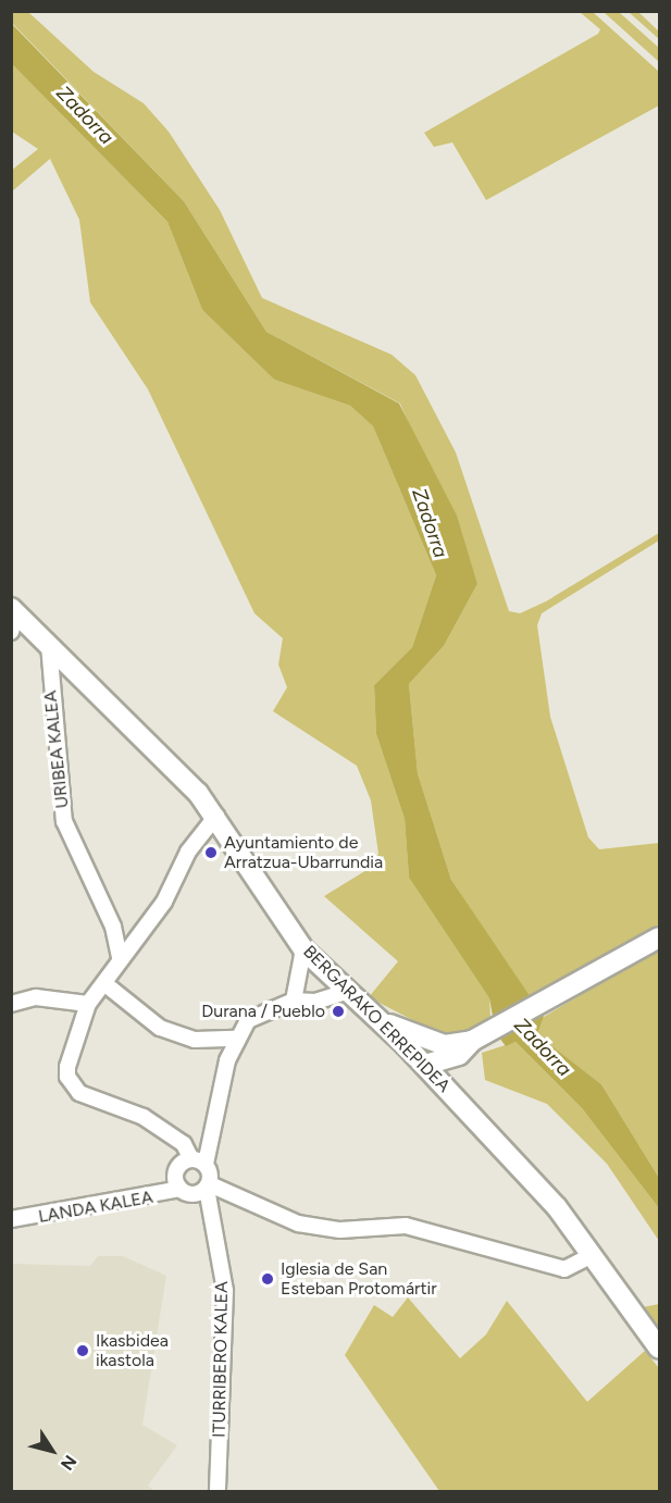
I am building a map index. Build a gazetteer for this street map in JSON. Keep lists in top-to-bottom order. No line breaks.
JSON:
{"streets":{"street":["URIBEA KALEA","BERGARAKO ERREPIDEA","LANDA KALEA","ITURRIBERO KALEA"]},"crossings":[["URIBEA KALEA","BERGARAKO ERREPIDEA"],["LANDA KALEA","ITURRIBERO KALEA"]],"water":["Zadorra"],"places":["Ayuntamiento de Arratzua-Ubarrundia","Durana / Pueblo","Iglesia de San Esteban Protomártir","Ikasbidea ikastola"],"north":"bottom right"}
